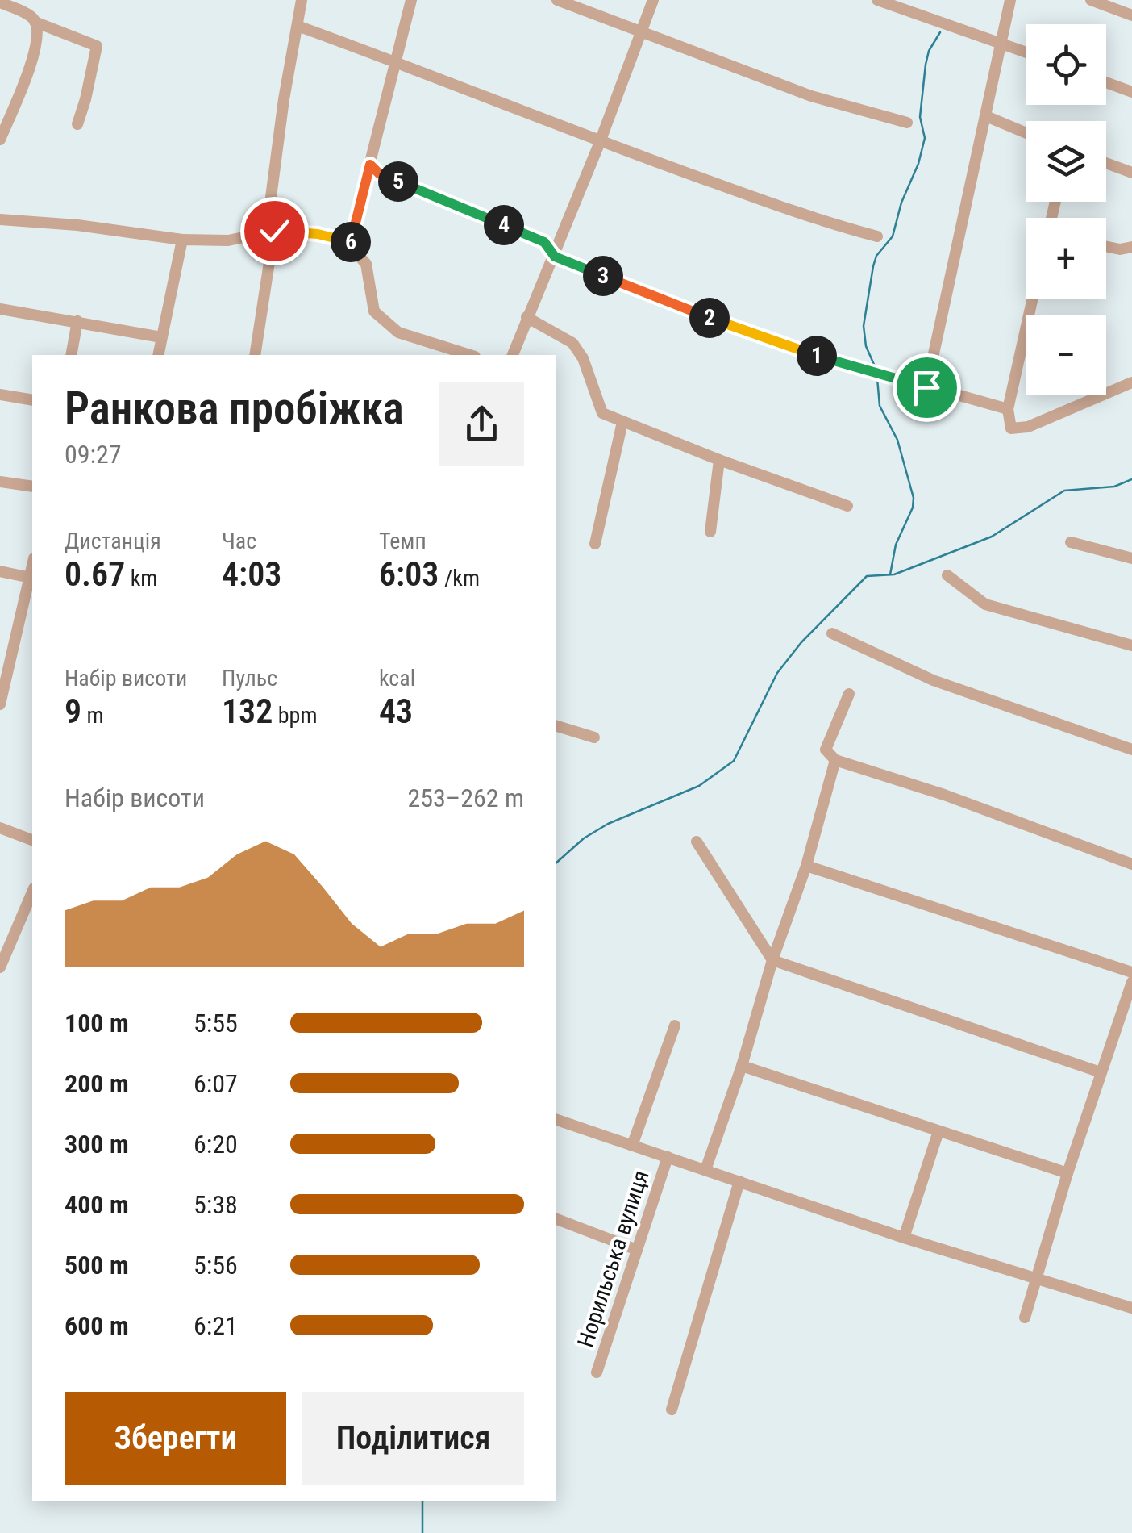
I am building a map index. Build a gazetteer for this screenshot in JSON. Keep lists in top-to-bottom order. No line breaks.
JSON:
{"streets":{"street":["Норильська вулиця"]},"page":{"map_buttons":["+","−"],"pins":["5","4","6","3","2","1"],"heading":["Ранкова пробіжка","09:27"],"stats":[["Дистанція","0.67 km"],["Час","4:03"],["Темп","6:03 /km"],["Набір висоти","9 m"],["Пульс","132 bpm"],["kcal","43"]],"chart":["Набір висоти","253–262 m"],"list":[{"name":"100 m","note":"5:55"},{"name":"200 m","note":"6:07"},{"name":"300 m","note":"6:20"},{"name":"400 m","note":"5:38"},{"name":"500 m","note":"5:56"},{"name":"600 m","note":"6:21"}],"buttons":["Зберегти","Поділитися"]}}
